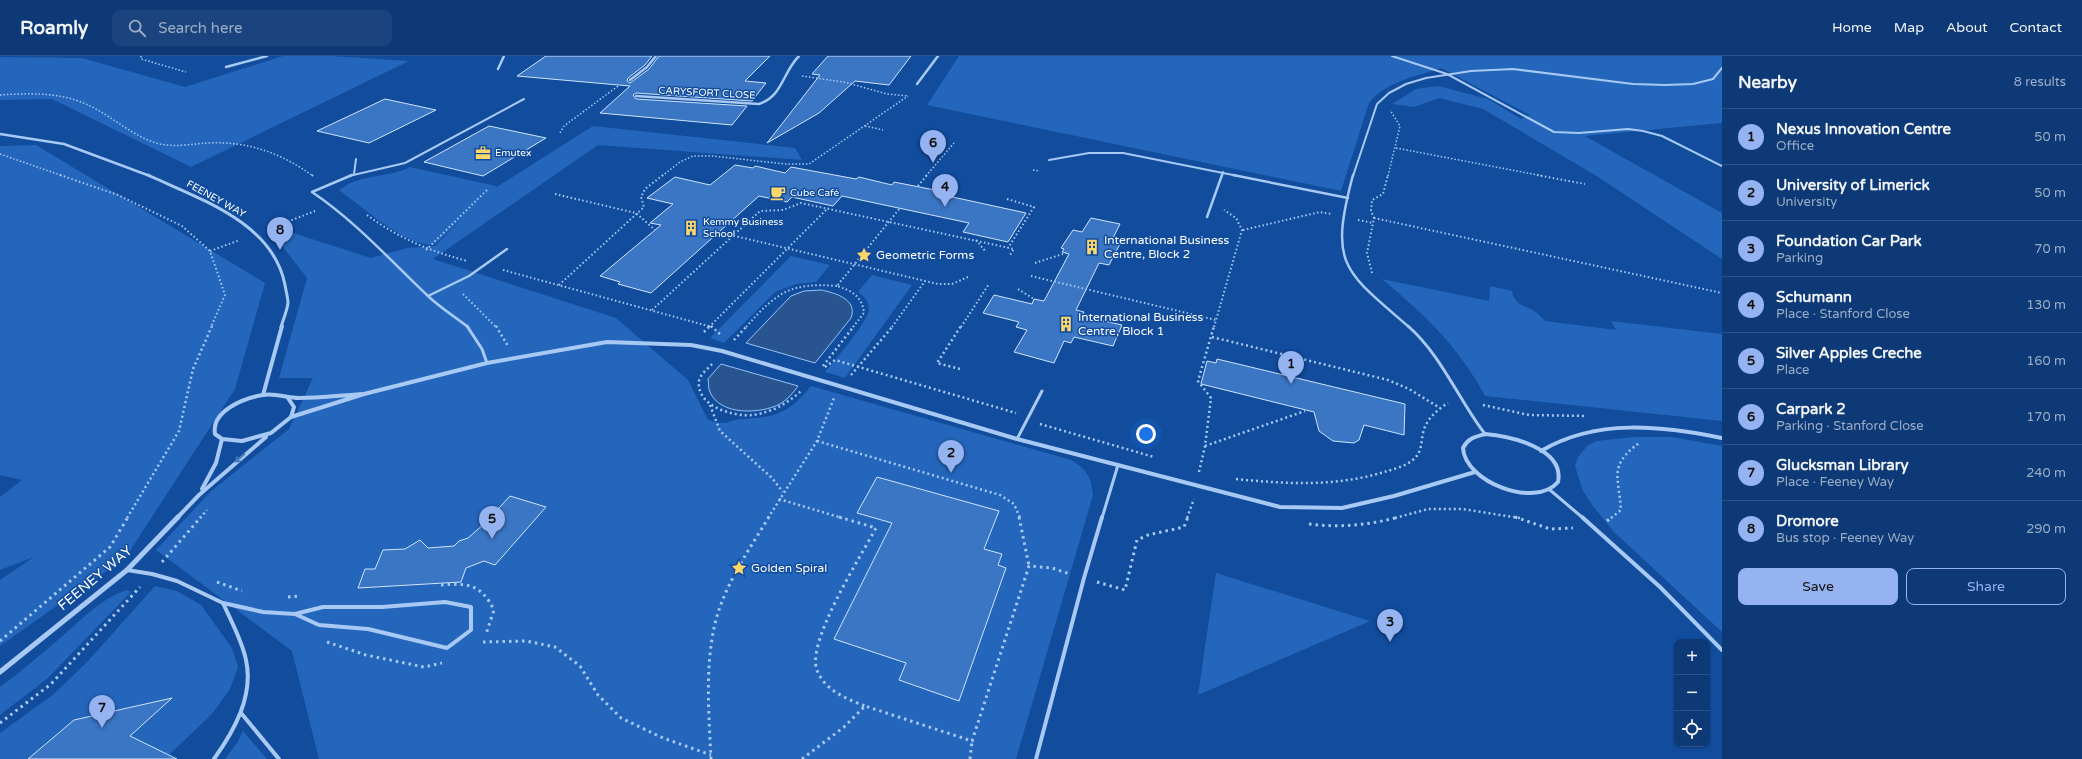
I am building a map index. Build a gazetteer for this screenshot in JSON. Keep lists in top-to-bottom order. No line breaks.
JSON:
{"streets":{"street":["CARYSFORT CLOSE","FEENEY WAY"]},"places":{"office":["Emutex"],"cafe":["Cube Café"],"building":["Kemmy Business School","International Business Centre, Block 2","International Business Centre, Block 1"],"place":["Geometric Forms","Golden Spiral"]},"page":{"header":"Roamly","search":"Search here","nav":["Home","Map","About","Contact"],"heading":["Nearby","8 results"],"list":[{"mark":"1","name":"Nexus Innovation Centre","note":"Office","value":"50 m"},{"mark":"2","name":"University of Limerick","note":"University","value":"50 m"},{"mark":"3","name":"Foundation Car Park","note":"Parking","value":"70 m"},{"mark":"4","name":"Schumann","note":"Place · Stanford Close","value":"130 m"},{"mark":"5","name":"Silver Apples Creche","note":"Place","value":"160 m"},{"mark":"6","name":"Carpark 2","note":"Parking · Stanford Close","value":"170 m"},{"mark":"7","name":"Glucksman Library","note":"Place · Feeney Way","value":"240 m"},{"mark":"8","name":"Dromore","note":"Bus stop · Feeney Way","value":"290 m"}],"pins":["6","4","8","1","2","5","3","7"],"buttons":["Save","Share"],"map_buttons":["+","−"]}}
